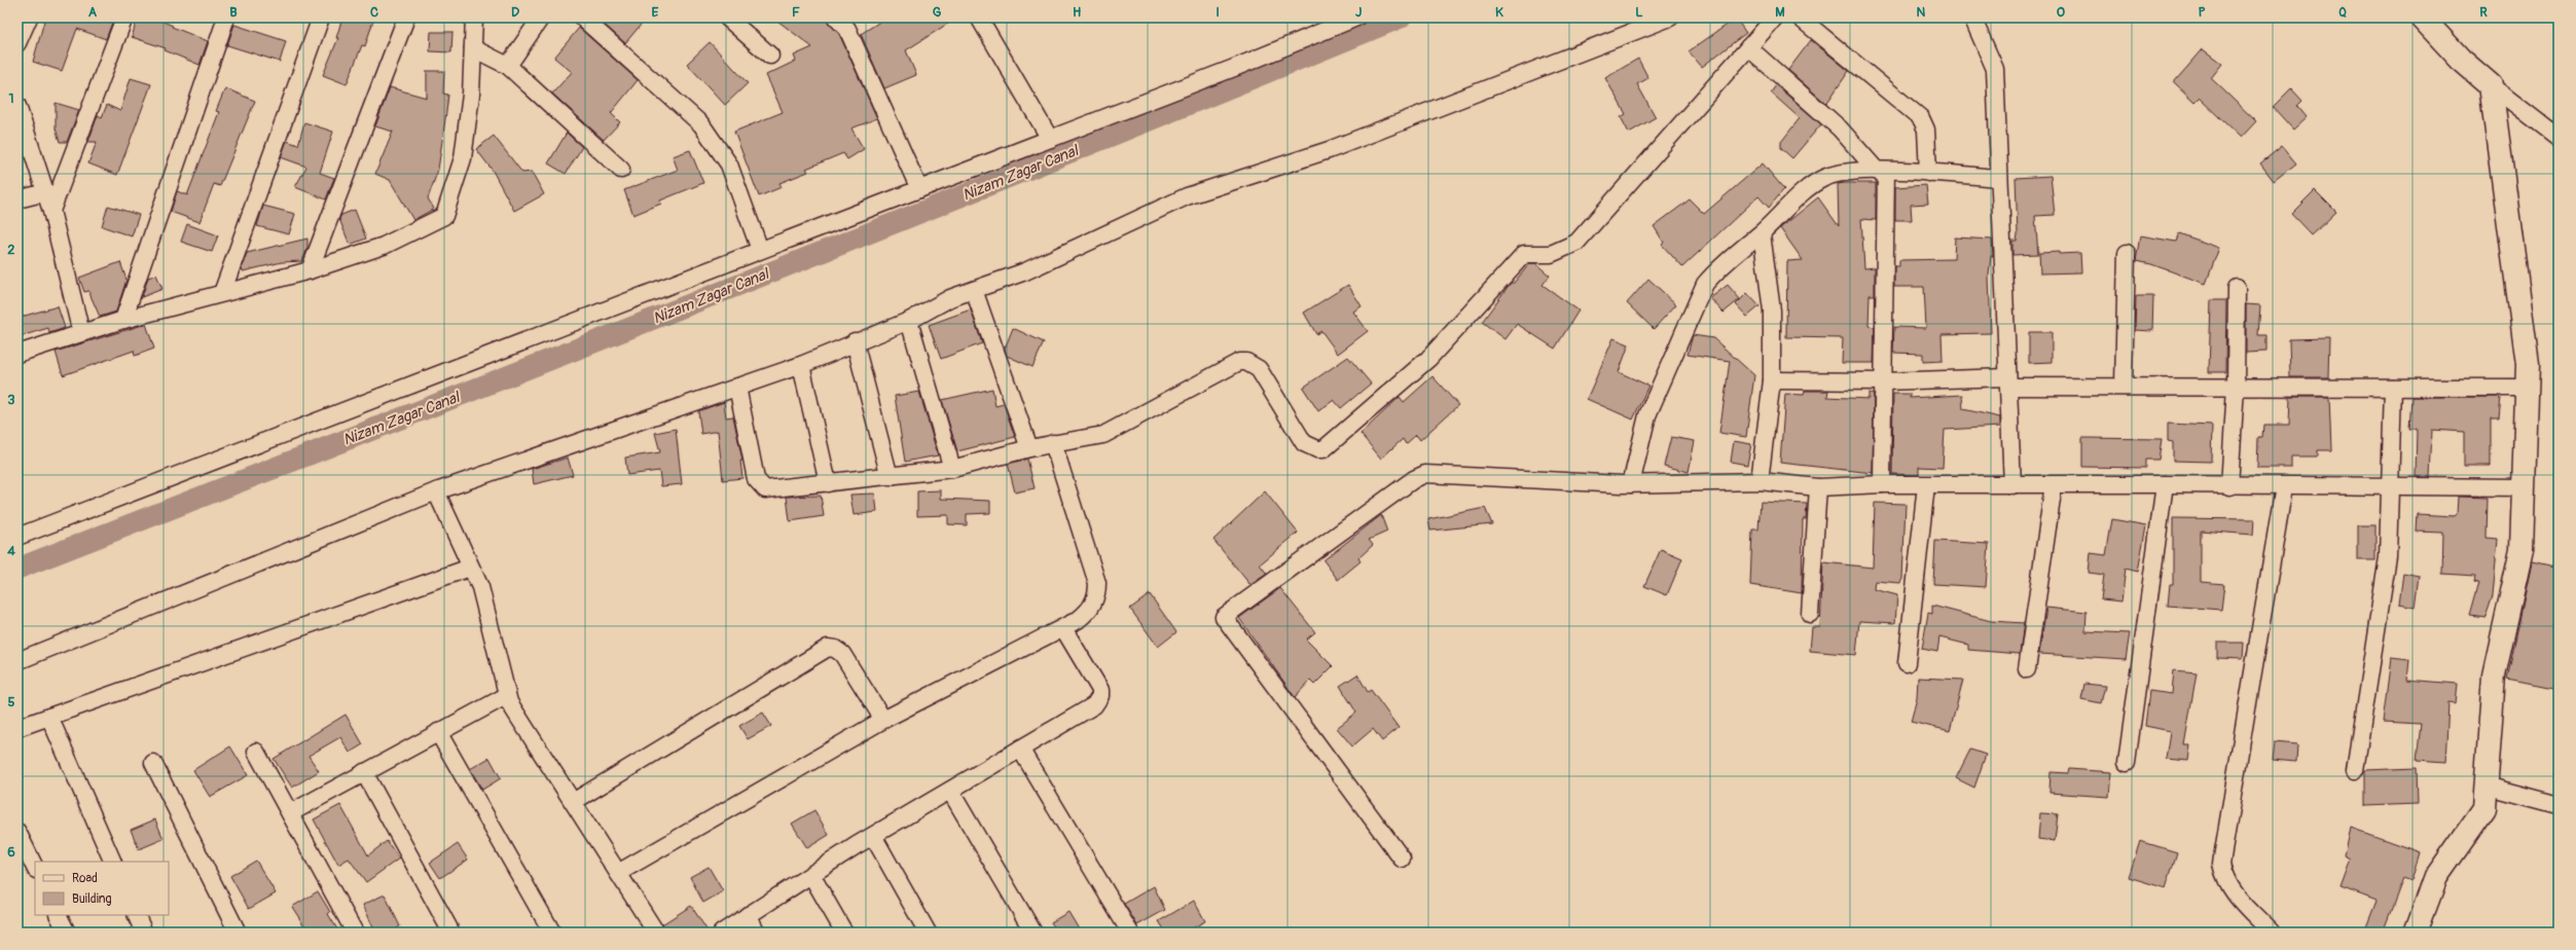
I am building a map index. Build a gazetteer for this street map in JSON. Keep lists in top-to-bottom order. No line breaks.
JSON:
{"water":["Nizam Zagar Canal"],"legend":["Road","Building"],"grid":{"columns":["A","B","C","D","E","F","G","H","I","J","K","L","M","N","O","P","Q","R"],"rows":["1","2","3","4","5","6"]}}
